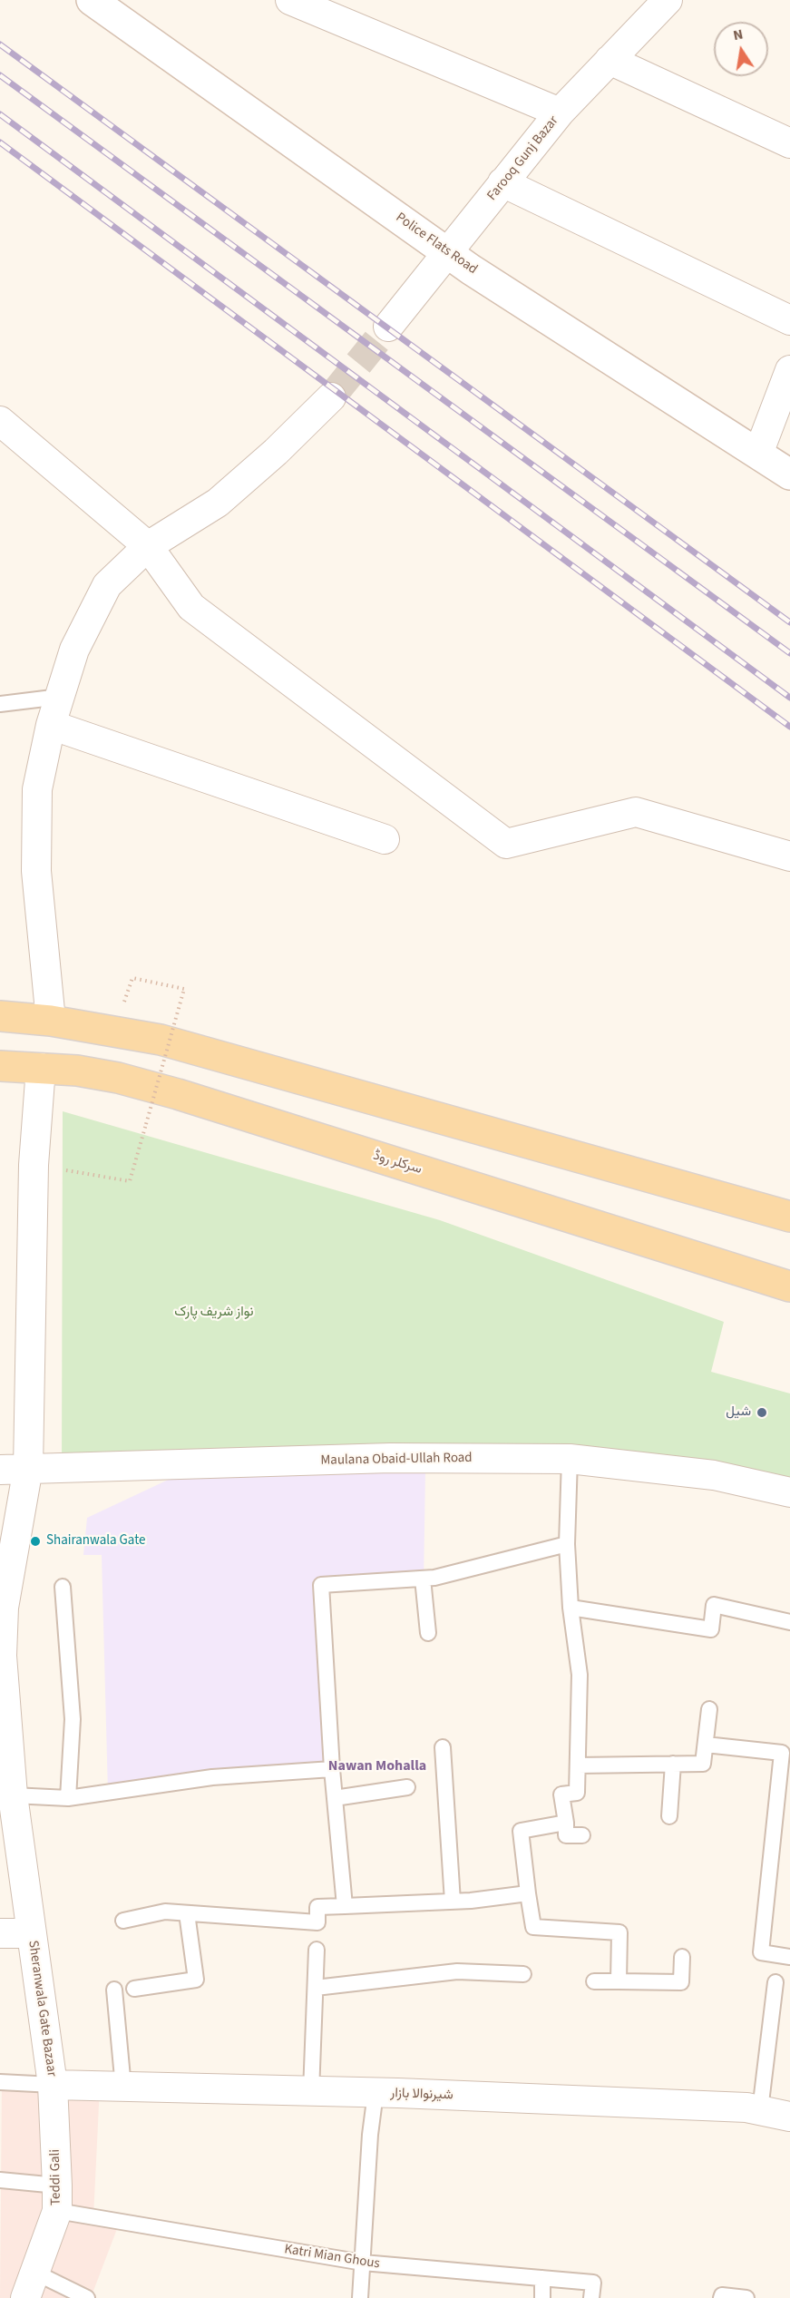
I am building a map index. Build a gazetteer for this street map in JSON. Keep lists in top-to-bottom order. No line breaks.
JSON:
{"streets":{"main road":["سرکلر روڈ"],"street":["Farooq Gunj Bazar","Police Flats Road","Maulana Obaid-Ullah Road","Sheranwala Gate Bazaar","شیرنوالا بازار","Teddi Gali"],"lane":["Katri Mian Ghous"]},"crossings":[["Farooq Gunj Bazar","Police Flats Road"],["سرکلر روڈ","Sheranwala Gate Bazaar"],["Maulana Obaid-Ullah Road","Sheranwala Gate Bazaar"],["Sheranwala Gate Bazaar","شیرنوالا بازار"],["Sheranwala Gate Bazaar","Teddi Gali"],["شیرنوالا بازار","Teddi Gali"],["Teddi Gali","Katri Mian Ghous"]],"districts":["Nawan Mohalla"],"parks":["نواز شریف پارک"],"places":["شیل","Shairanwala Gate"],"north":"top"}
